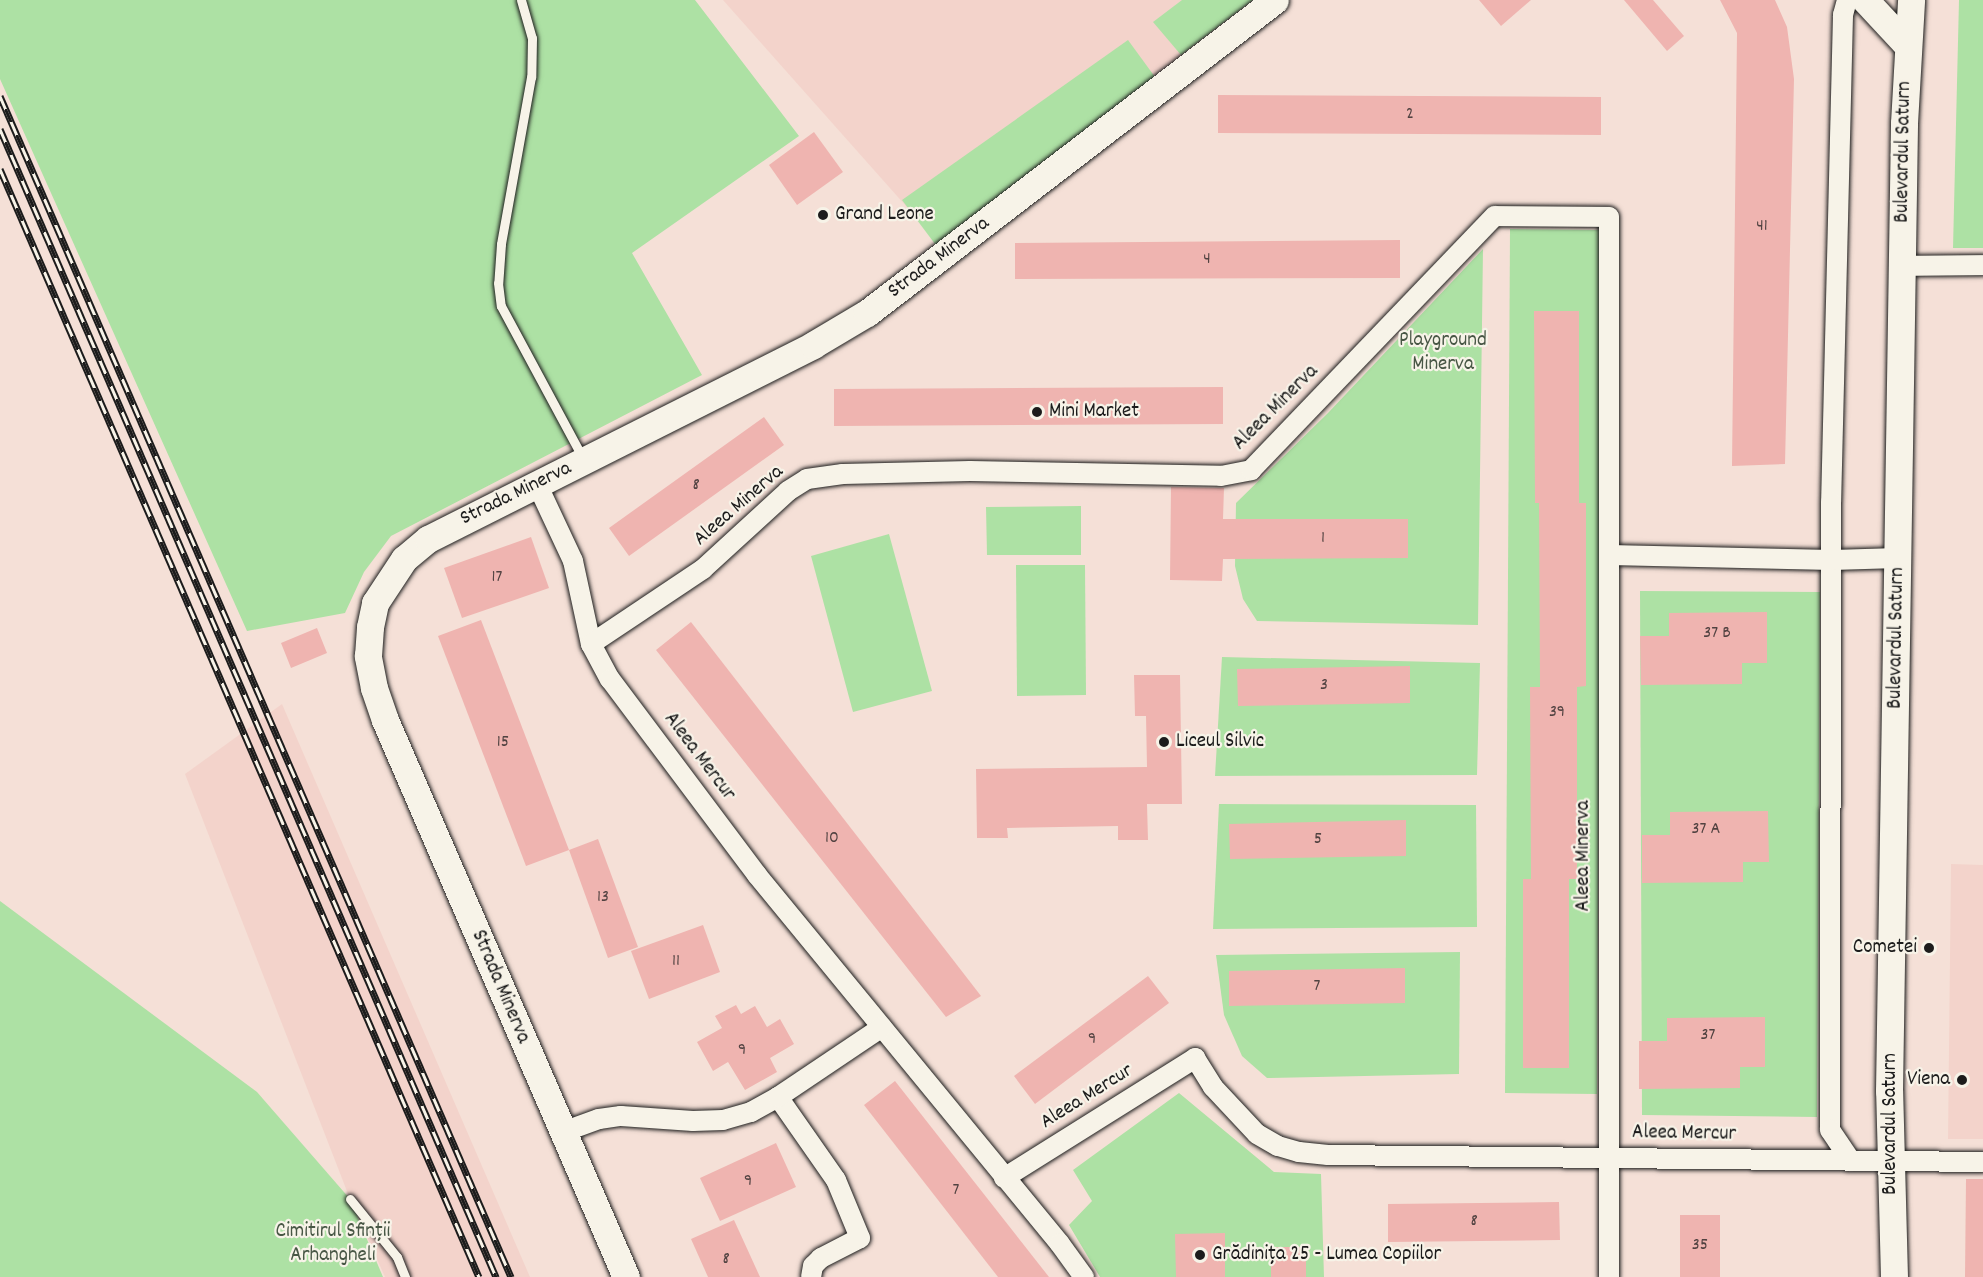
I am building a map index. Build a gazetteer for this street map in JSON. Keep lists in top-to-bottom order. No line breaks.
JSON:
{"streets":{"street":["Bulevardul Saturn","Strada Minerva","Aleea Minerva","Aleea Mercur"]},"crossings":[["Bulevardul Saturn","Aleea Mercur"],["Strada Minerva","Aleea Mercur"],["Aleea Minerva","Aleea Mercur"]],"parks":["Playground Minerva","Cimitirul Sfinții Arhangheli"],"places":["Grand Leone","Mini Market","Liceul Silvic","Cometei","Viena","Grădinița 25 - Lumea Copiilor"],"house_numbers":["2","41","4","8","1","17","37 B","3","39","15","37 A","10","5","13","11","7","37","9","9","9","7","8","35","8"]}
